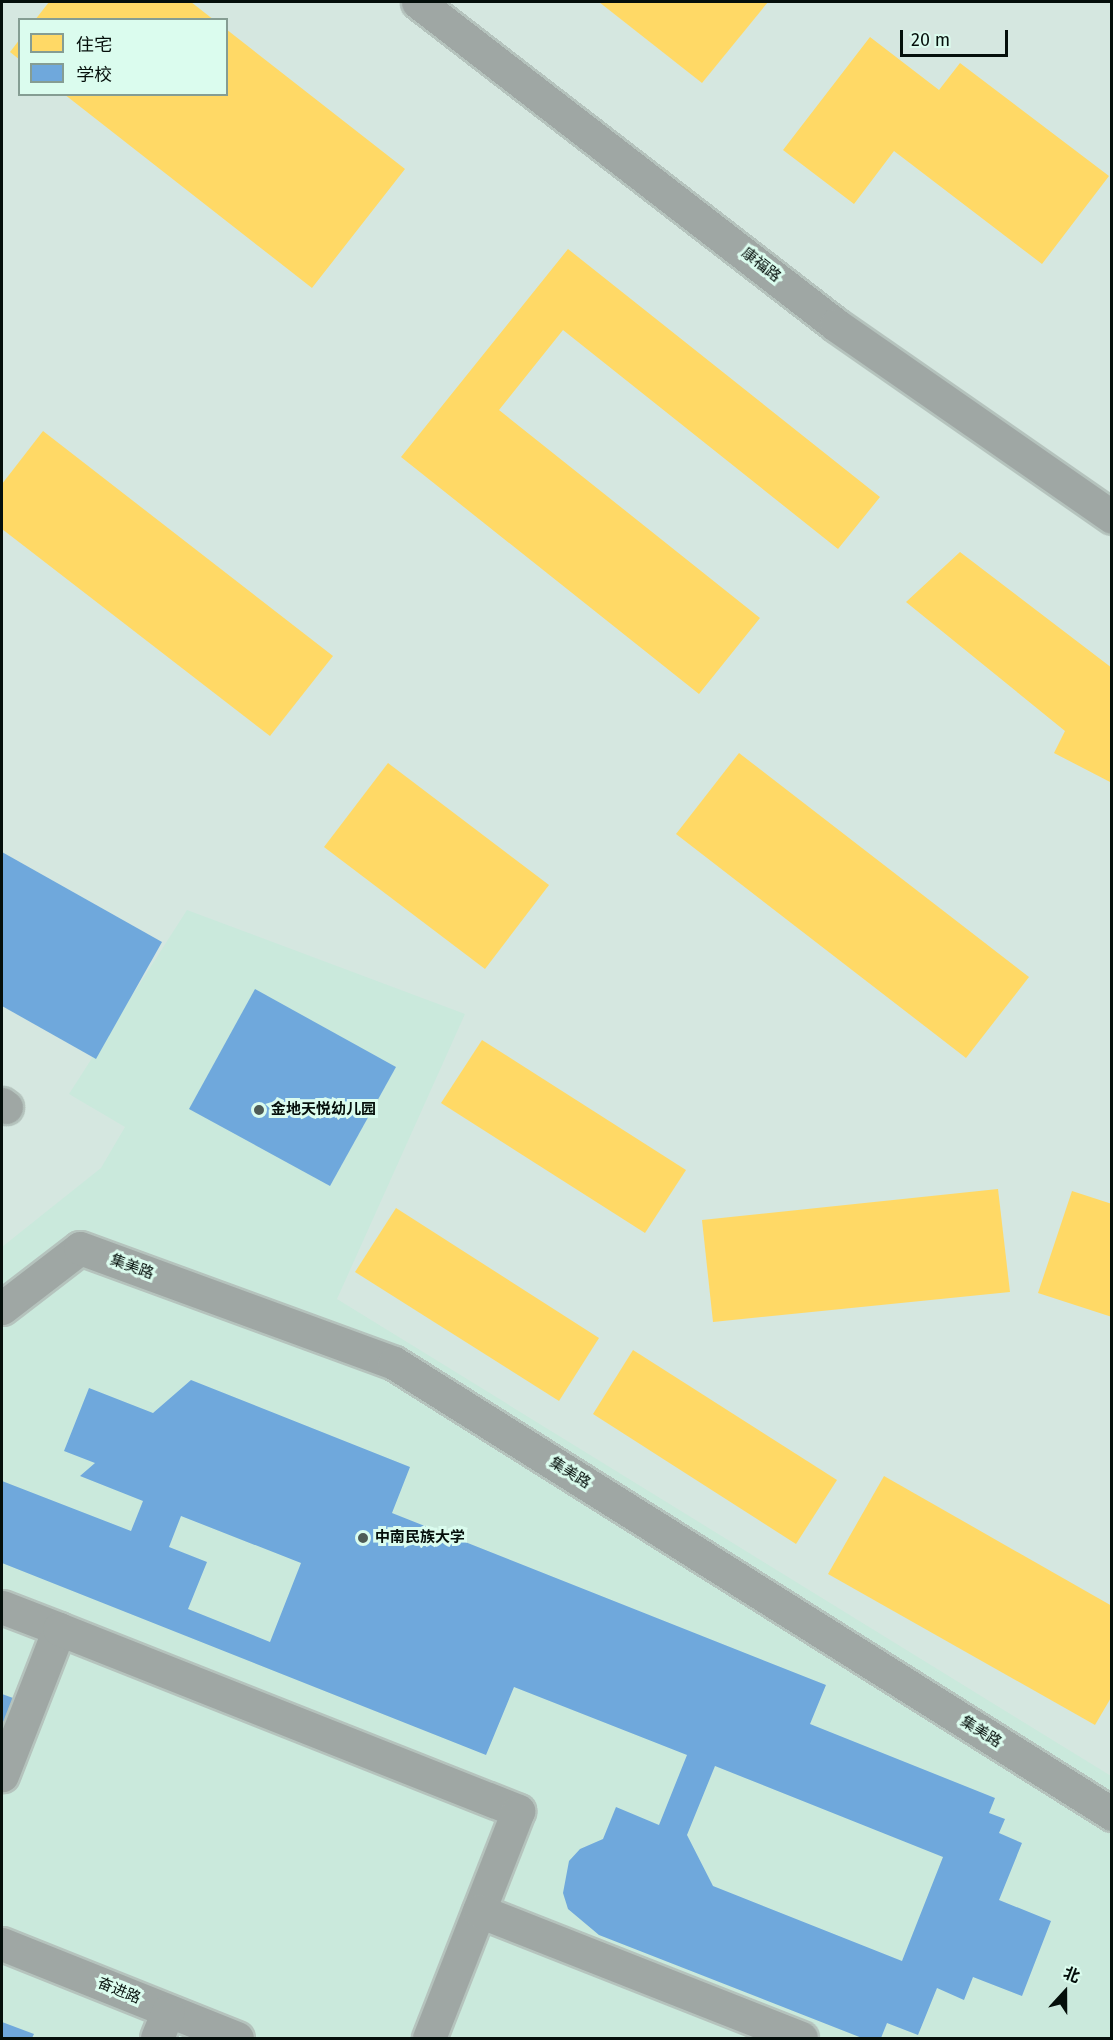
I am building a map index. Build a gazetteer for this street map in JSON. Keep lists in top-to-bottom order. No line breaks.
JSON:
{"streets":{"street":["康福路","集美路","奋进路"]},"places":["金地天悦幼儿园","中南民族大学"],"legend":["住宅","学校"],"scale_bar":"20 m","north":"top"}
